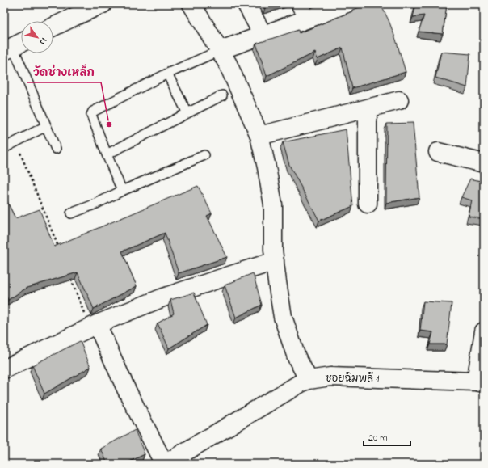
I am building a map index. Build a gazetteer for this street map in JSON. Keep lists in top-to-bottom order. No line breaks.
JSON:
{"streets":{"street":["ซอยฉิมพลี 1"]},"places":["วัดช่างเหล็ก"],"scale_bar":"20 m","north":"bottom right"}
